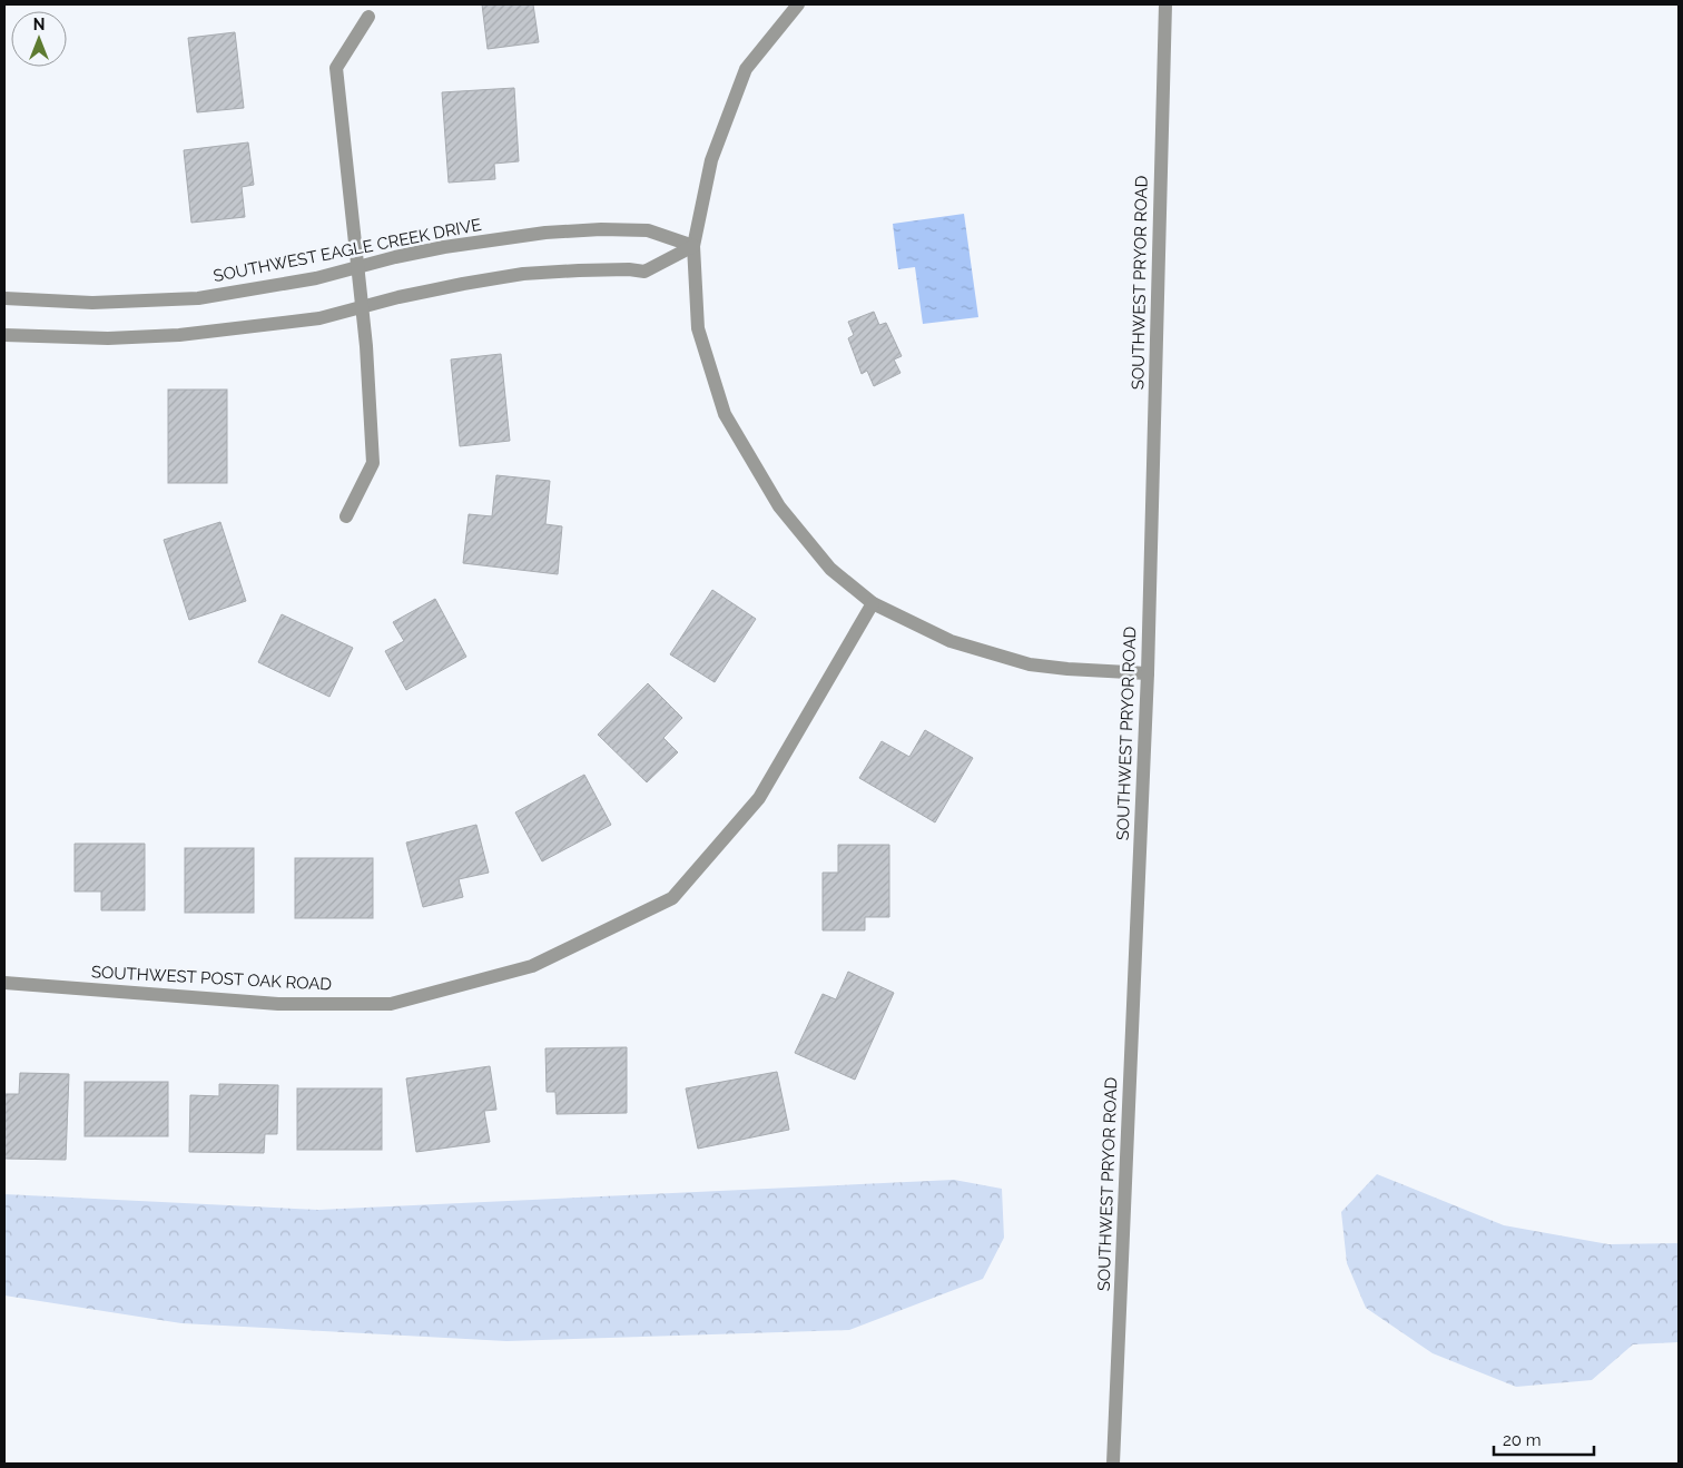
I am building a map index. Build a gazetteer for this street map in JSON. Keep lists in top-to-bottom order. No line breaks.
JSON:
{"streets":{"street":["SOUTHWEST EAGLE CREEK DRIVE","SOUTHWEST PRYOR ROAD","SOUTHWEST POST OAK ROAD"]},"scale_bar":"20 m","north":"top"}
